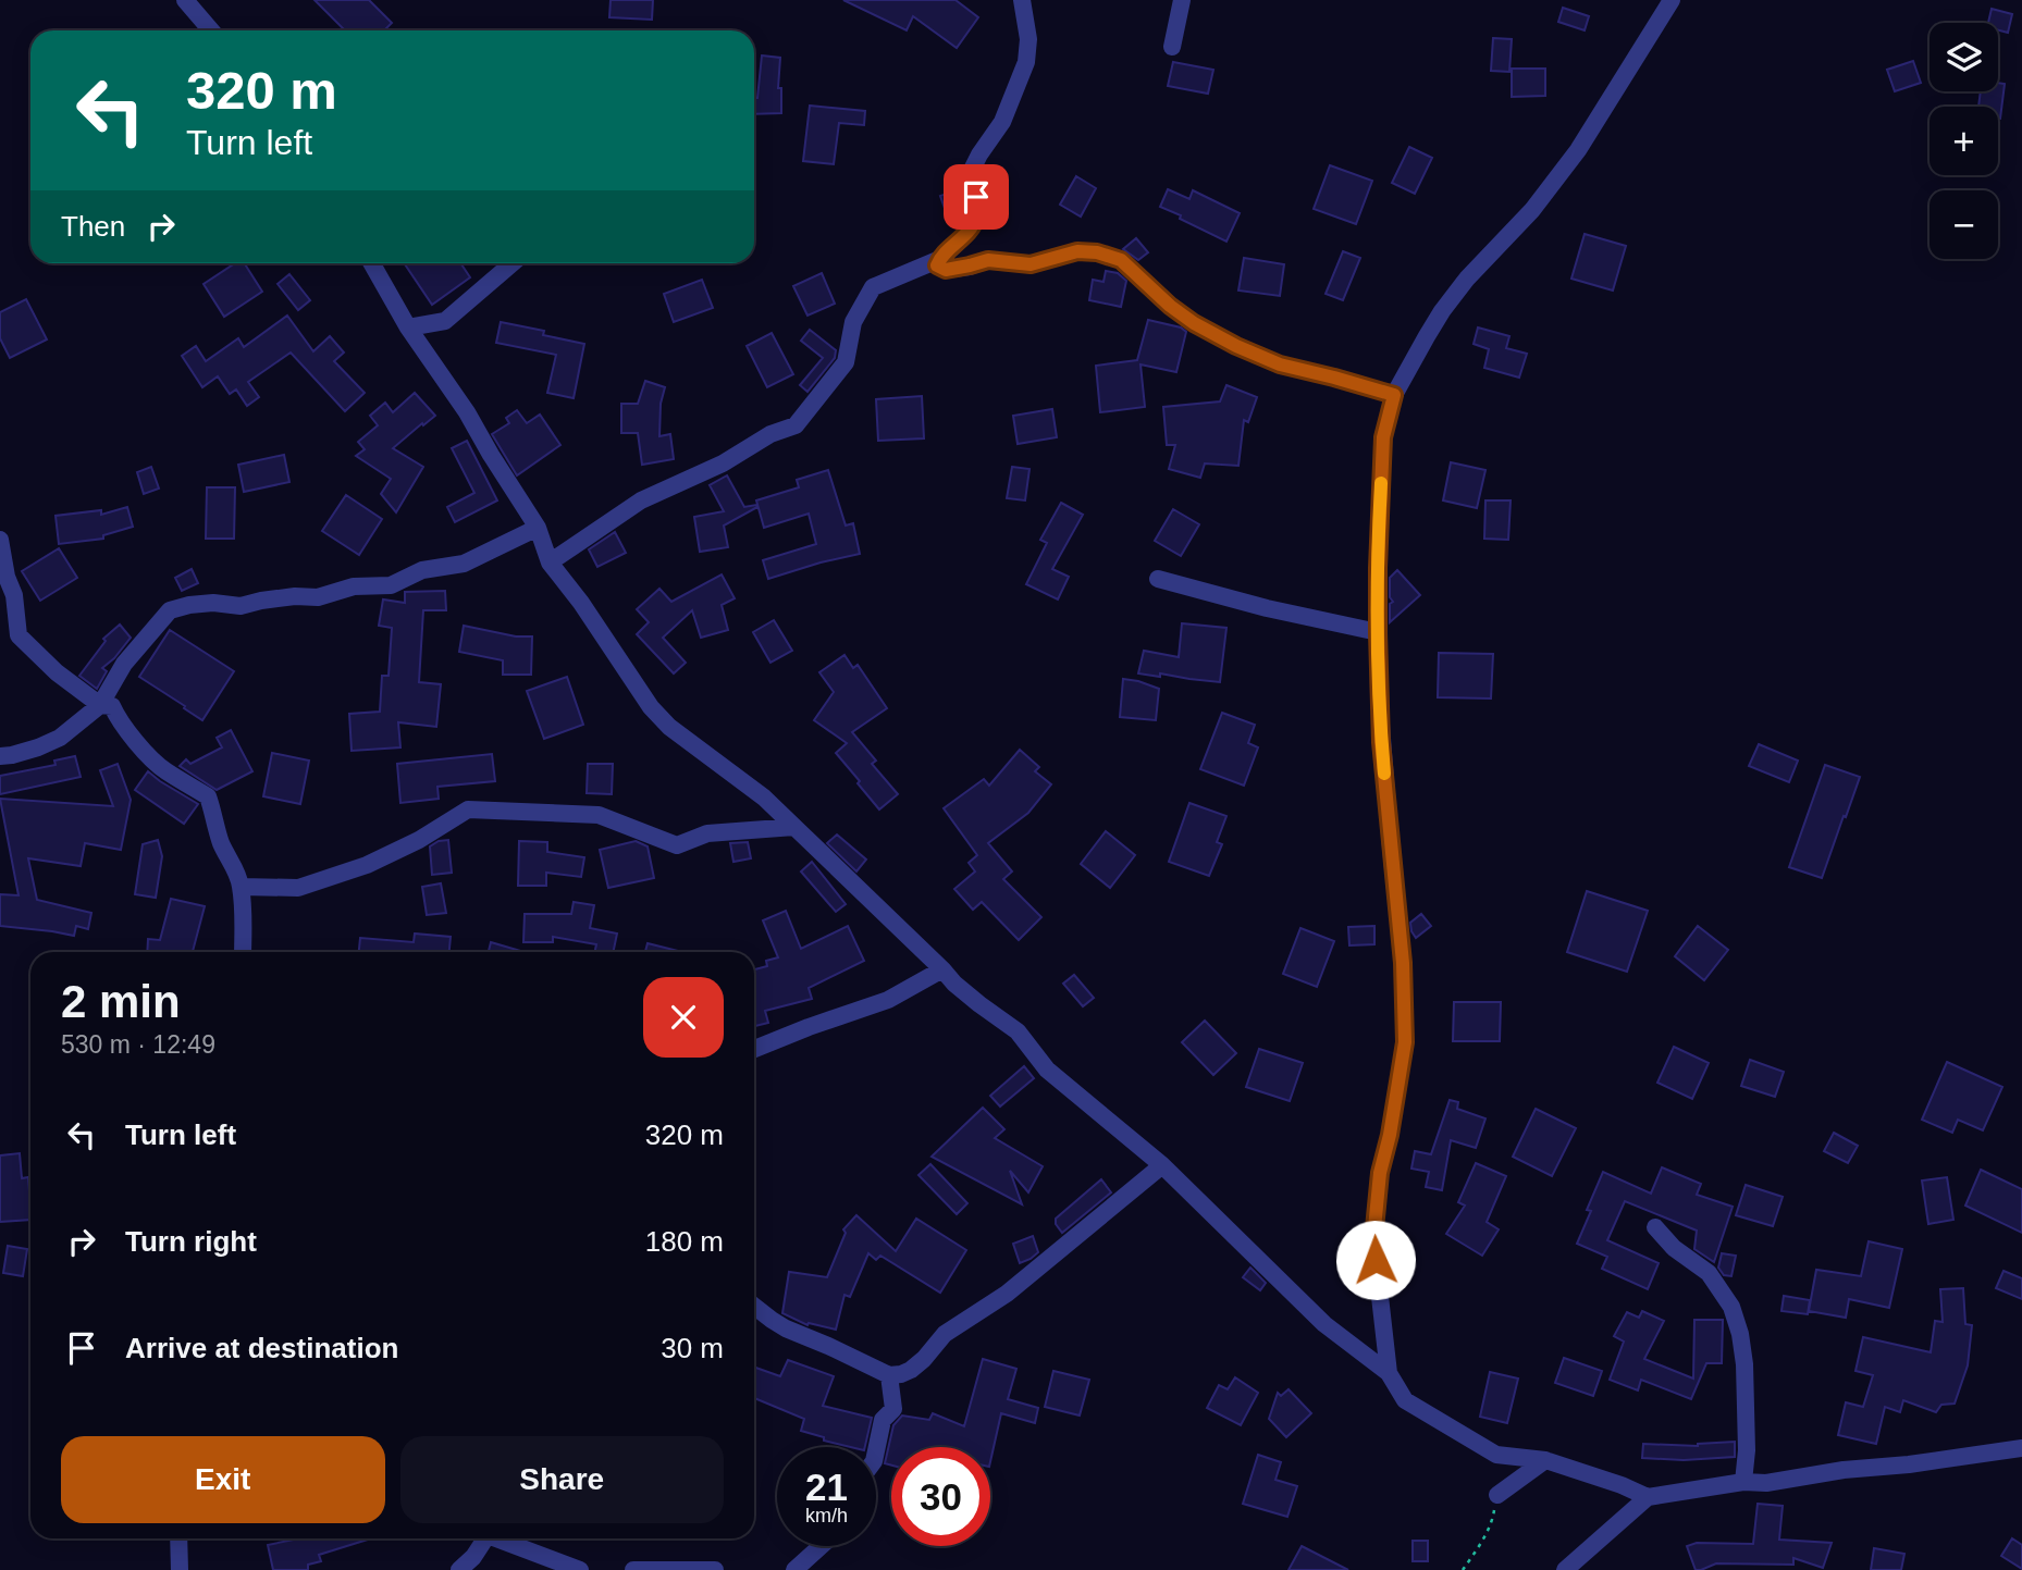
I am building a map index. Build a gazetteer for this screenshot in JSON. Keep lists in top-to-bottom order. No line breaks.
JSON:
{"page":{"map_buttons":["+","−"],"turn":["320 m","Turn left"],"then":"Then","heading":["2 min","530 m · 12:49"],"list":[{"name":"Turn left","value":"320 m"},{"name":"Turn right","value":"180 m"},{"name":"Arrive at destination","value":"30 m"}],"buttons":["Exit","Share"],"speed":"21 km/h","limit":"30"}}
